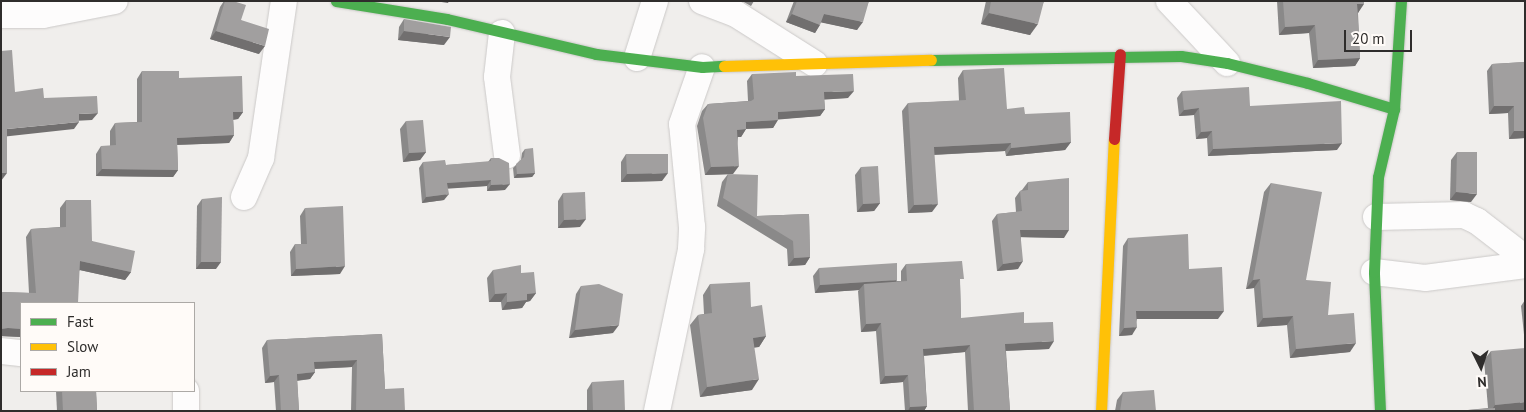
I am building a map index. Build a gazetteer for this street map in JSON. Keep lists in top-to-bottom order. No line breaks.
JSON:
{"legend":["Fast","Slow","Jam"],"scale_bar":"20 m","north":"bottom"}
